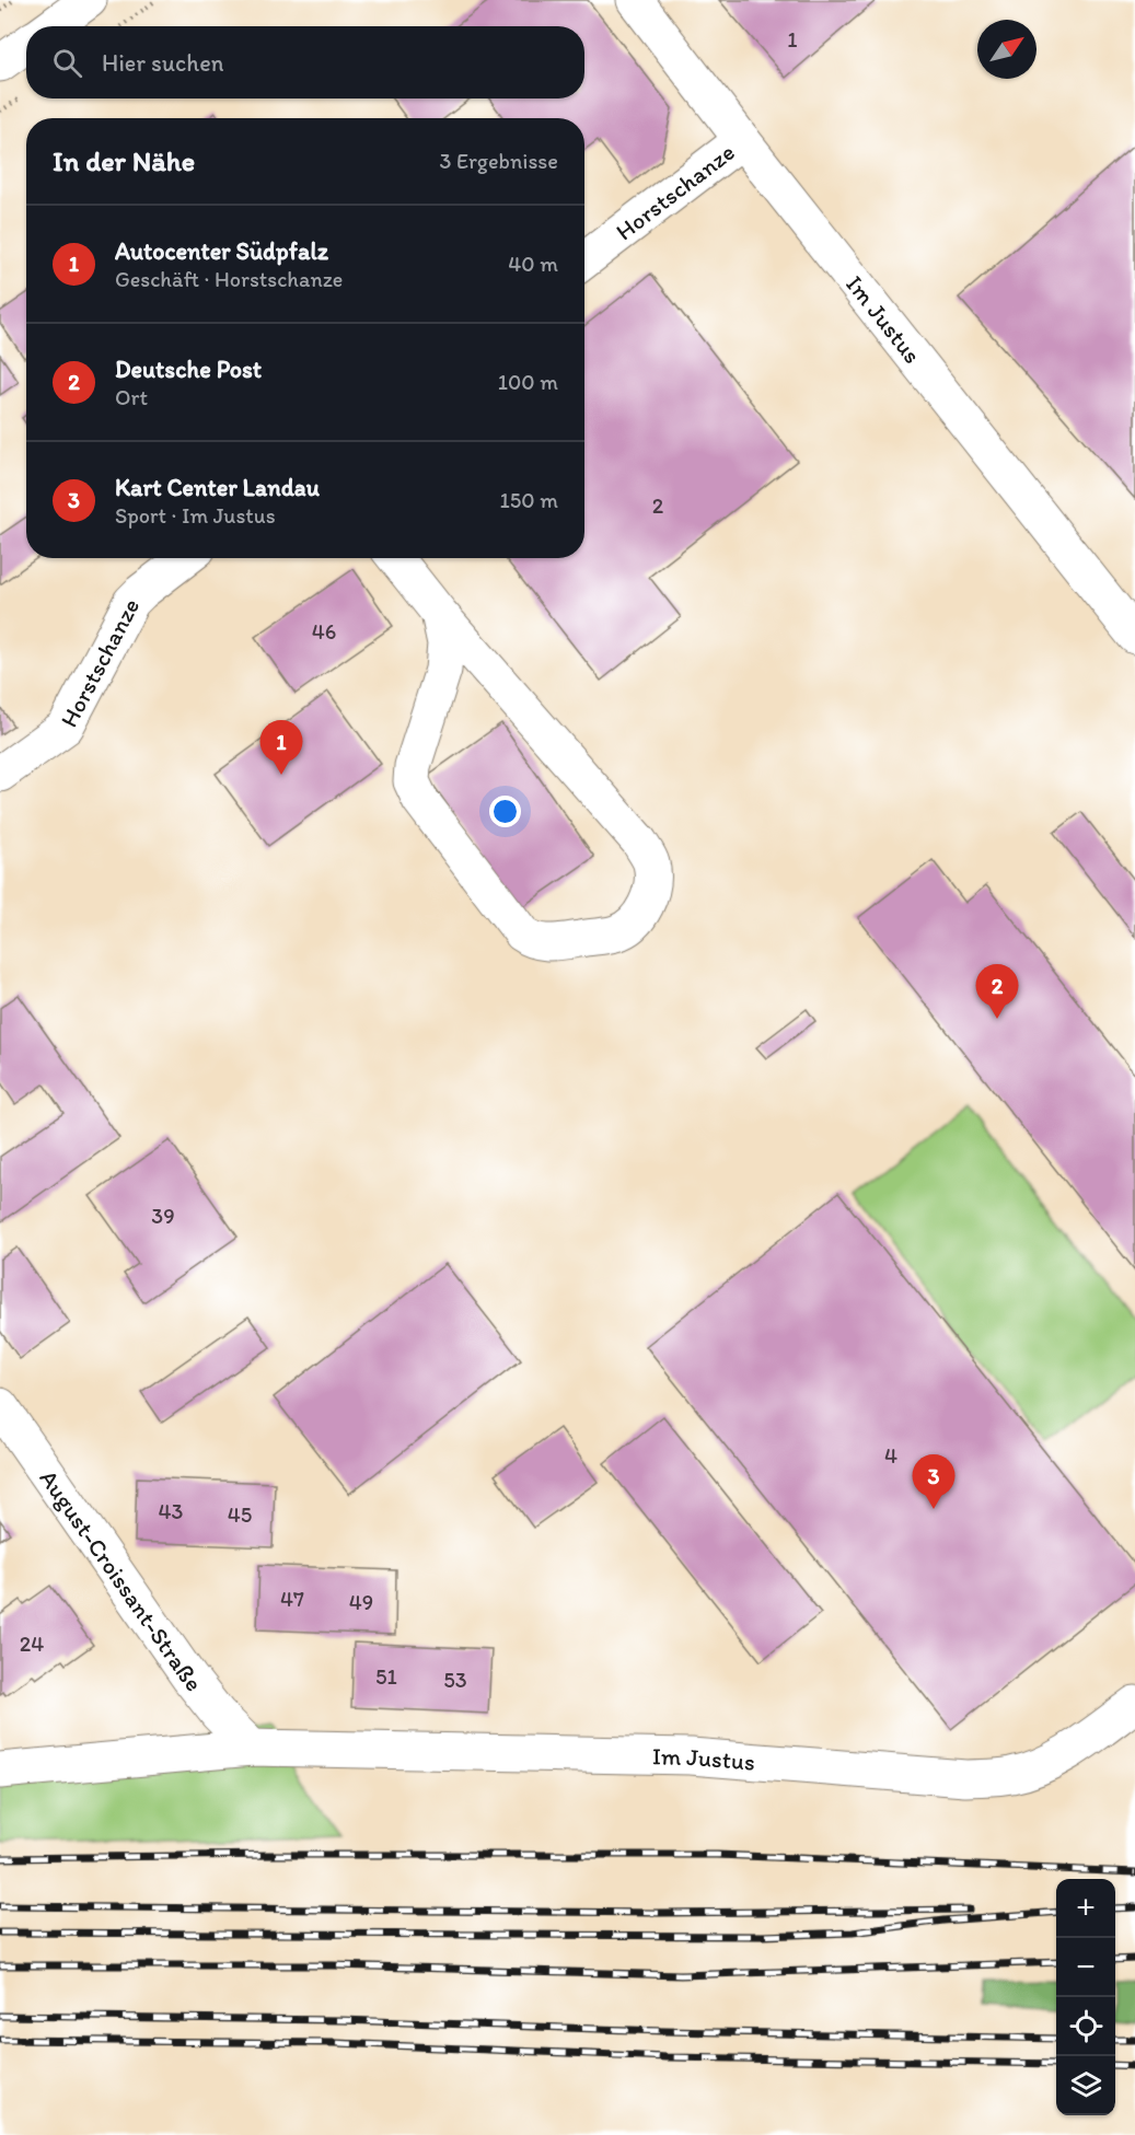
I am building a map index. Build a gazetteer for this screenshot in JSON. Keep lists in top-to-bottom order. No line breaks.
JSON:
{"streets":{"street":["Horstschanze","Im Justus","August-Croissant-Straße"]},"crossings":[["Horstschanze","Im Justus"],["Im Justus","August-Croissant-Straße"]],"house_numbers":["1","2","46","39","4","43","45","47","49","24","51","53"],"north":"top right","page":{"search":"Hier suchen","heading":["In der Nähe","3 Ergebnisse"],"list":[{"mark":"1","name":"Autocenter Südpfalz","note":"Geschäft · Horstschanze","value":"40 m"},{"mark":"2","name":"Deutsche Post","note":"Ort","value":"100 m"},{"mark":"3","name":"Kart Center Landau","note":"Sport · Im Justus","value":"150 m"}],"pins":["1","2","3"],"map_buttons":["+","−"]}}
